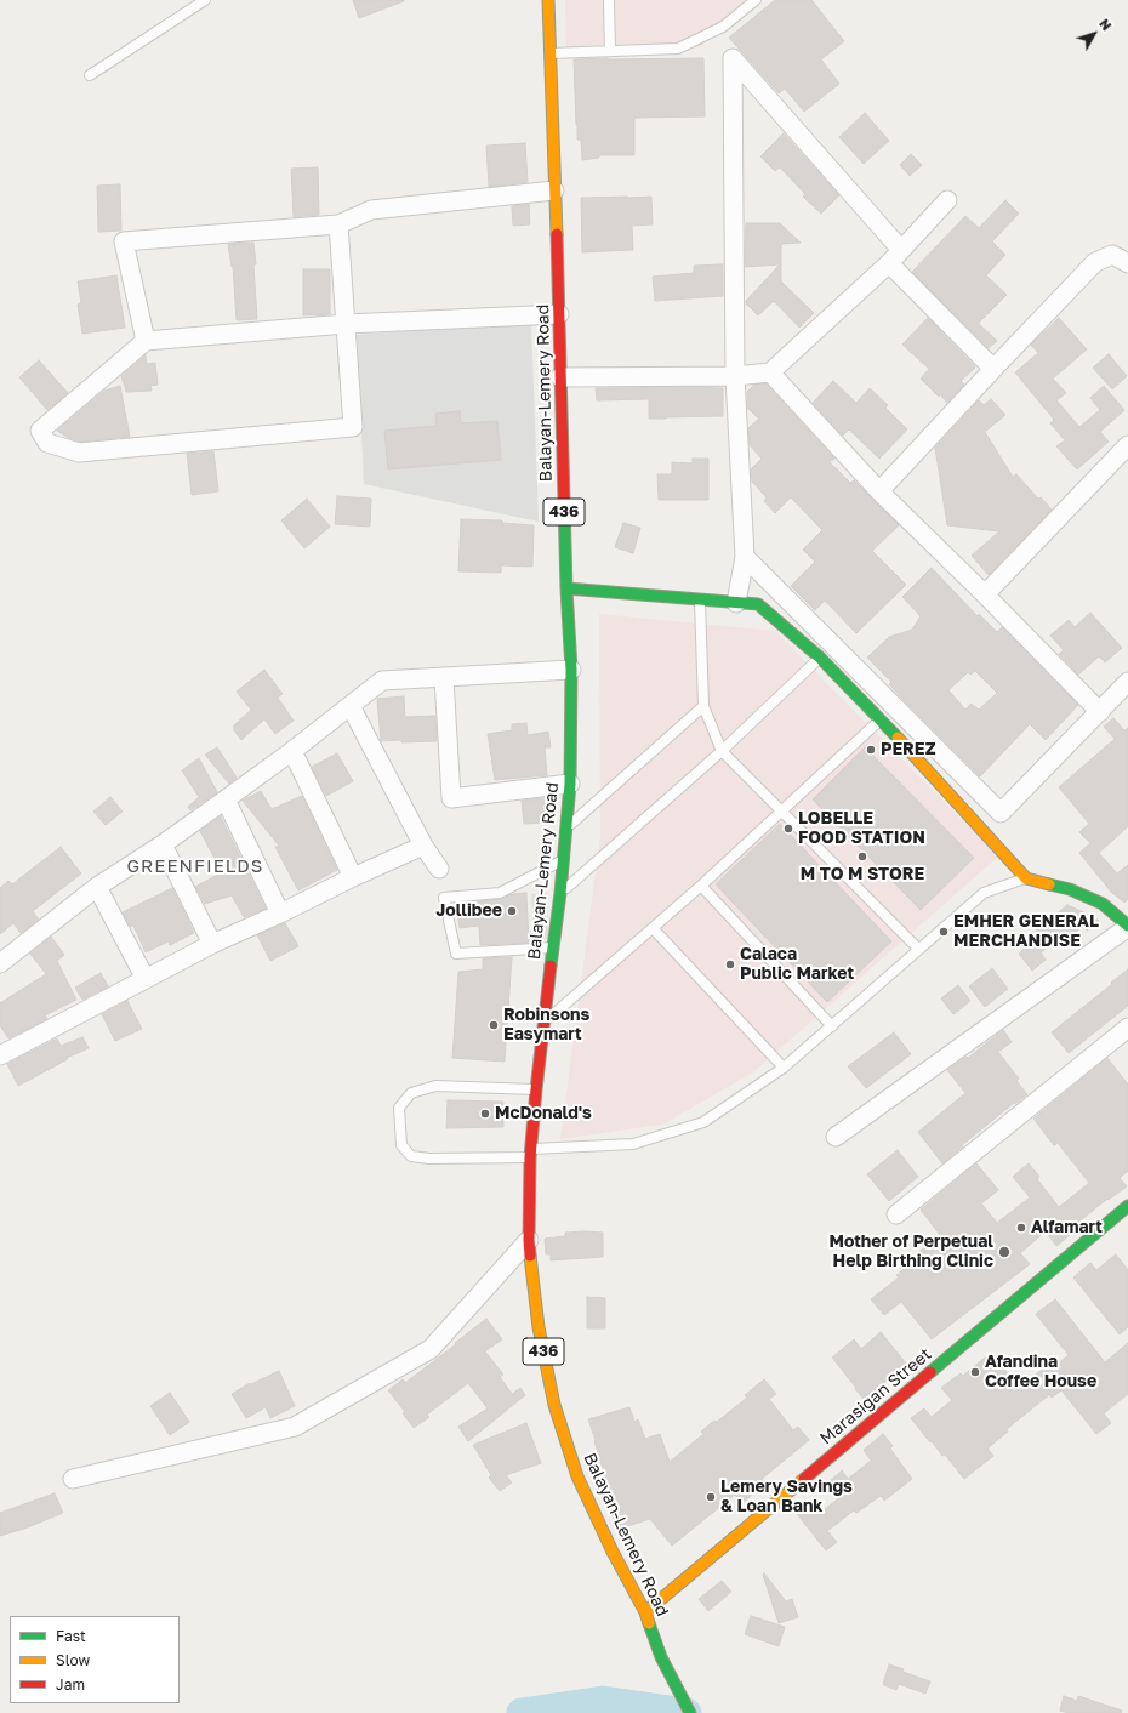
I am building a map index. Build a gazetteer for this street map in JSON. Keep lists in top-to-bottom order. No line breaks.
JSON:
{"streets":{"main road":["Balayan-Lemery Road","436","Marasigan Street"]},"crossings":[["Balayan-Lemery Road","Marasigan Street"]],"districts":["GREENFIELDS"],"places":["PEREZ","LOBELLE FOOD STATION","M TO M STORE","Jollibee","EMHER GENERAL MERCHANDISE","Calaca Public Market","Robinsons Easymart","McDonald's","Alfamart","Mother of Perpetual Help Birthing Clinic","Afandina Coffee House","Lemery Savings & Loan Bank"],"legend":["Fast","Slow","Jam"],"north":"top right"}
